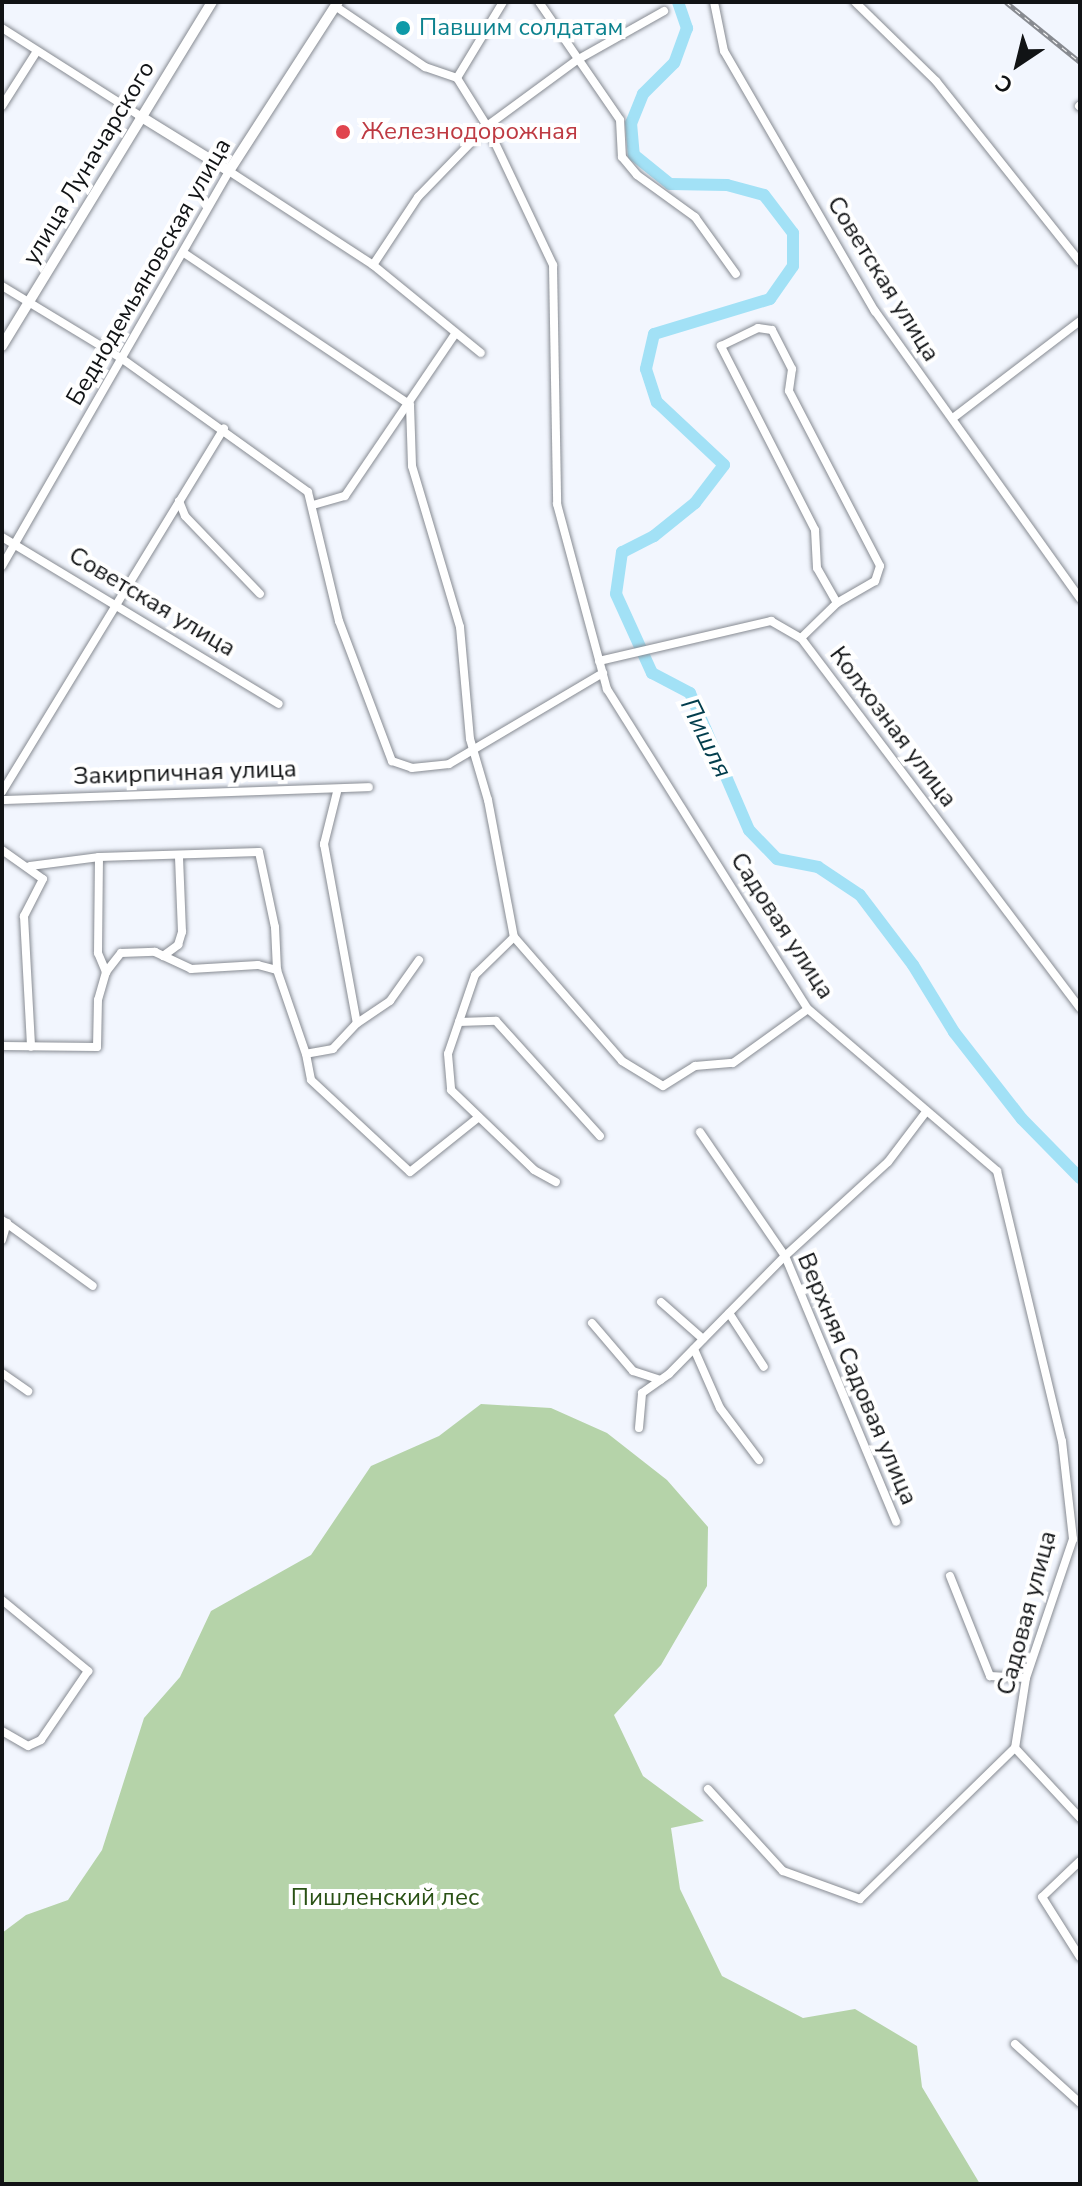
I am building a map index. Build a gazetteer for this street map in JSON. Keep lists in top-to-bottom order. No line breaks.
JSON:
{"streets":{"main road":["улица Луначарского","Беднодемьяновская улица"],"street":["Советская улица","Колхозная улица","Закирпичная улица","Садовая улица","Верхняя Садовая улица"]},"crossings":[["Беднодемьяновская улица","Советская улица"],["Колхозная улица","Садовая улица"]],"water":["Пишля"],"parks":["Пишленский лес"],"places":["Павшим солдатам","Железнодорожная"],"north":"bottom left"}
